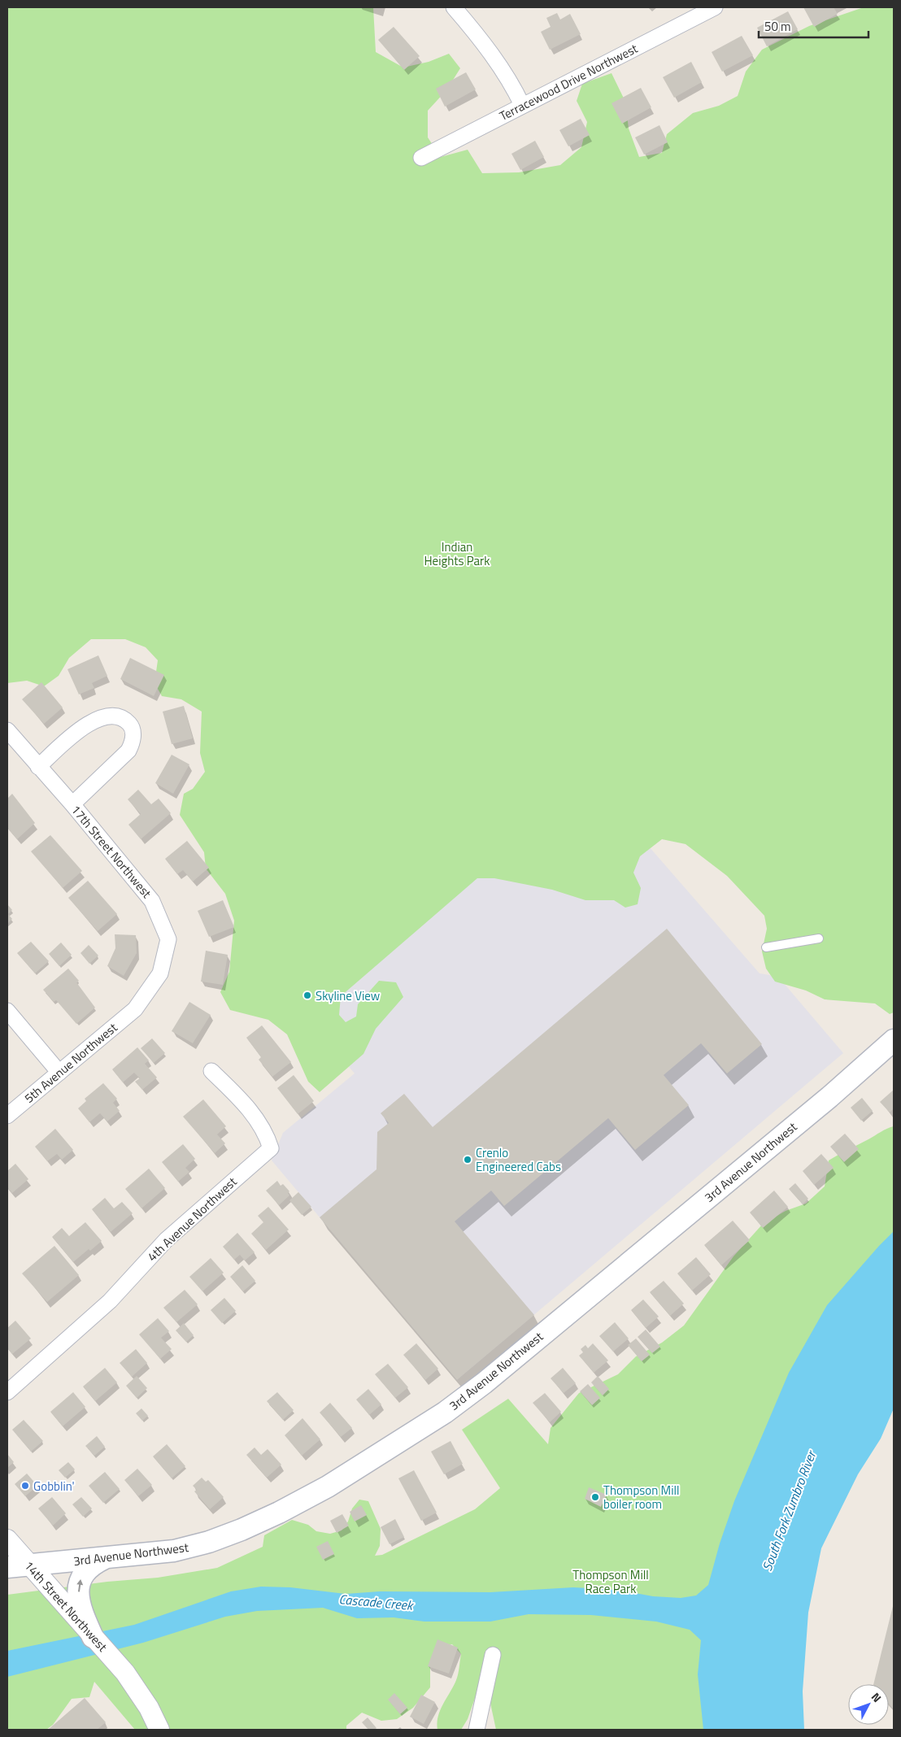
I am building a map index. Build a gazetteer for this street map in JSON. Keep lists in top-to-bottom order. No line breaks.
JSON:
{"streets":{"main road":["3rd Avenue Northwest"],"street":["Terracewood Drive Northwest","17th Street Northwest","5th Avenue Northwest","4th Avenue Northwest","14th Street Northwest"]},"crossings":[["17th Street Northwest","5th Avenue Northwest"],["3rd Avenue Northwest","14th Street Northwest"]],"water":["South Fork Zumbro River","Cascade Creek"],"parks":["Indian Heights Park","Thompson Mill Race Park"],"places":["Skyline View","Crenlo Engineered Cabs","Gobblin'","Thompson Mill boiler room"],"scale_bar":"50 m","north":"top right"}
